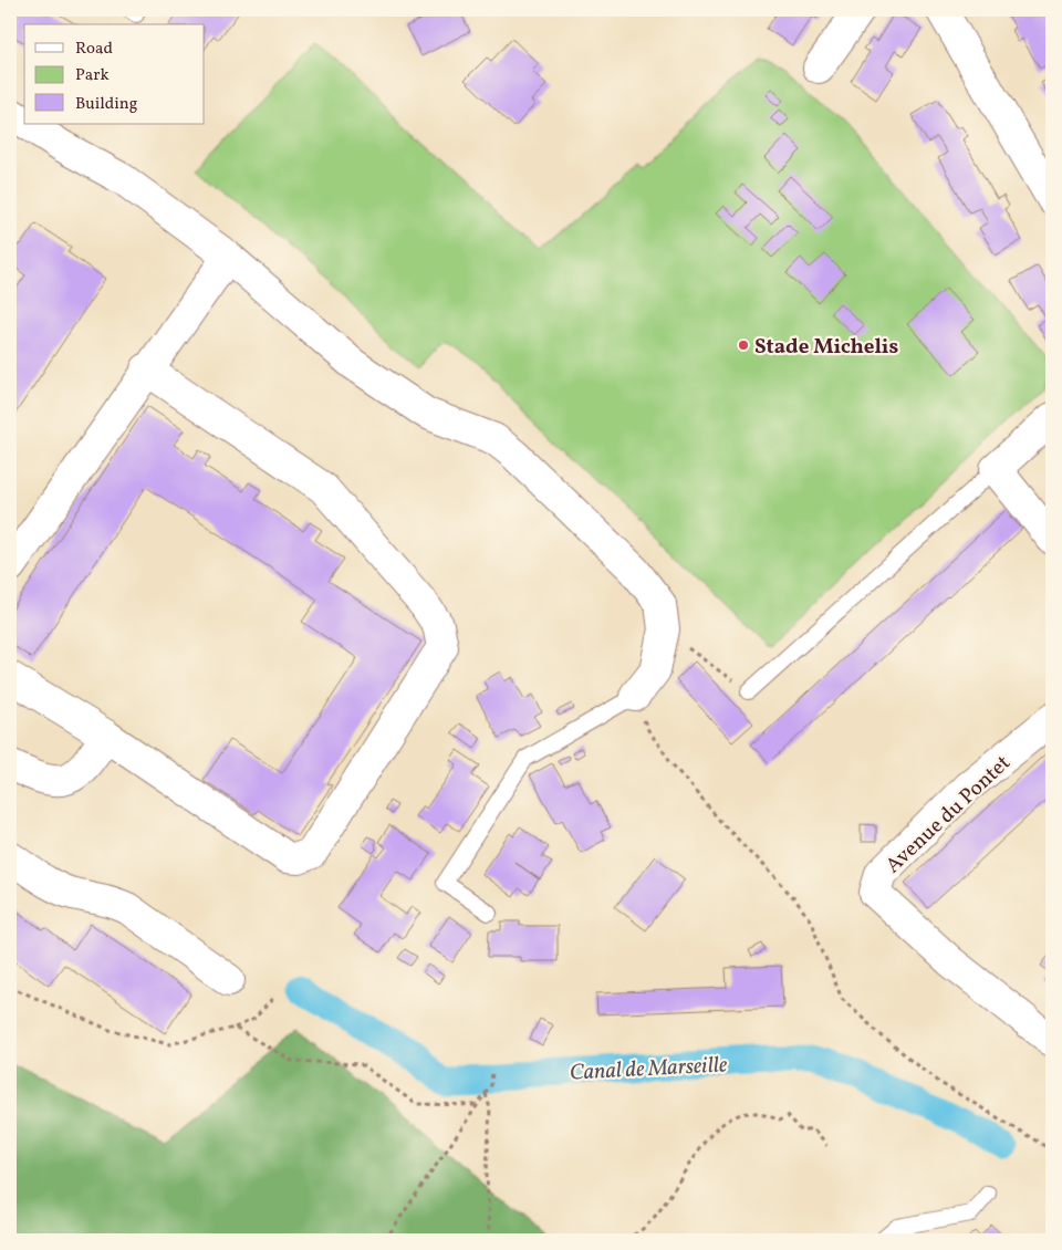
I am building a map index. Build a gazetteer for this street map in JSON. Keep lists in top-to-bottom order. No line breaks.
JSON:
{"streets":{"street":["Avenue du Pontet"]},"water":["Canal de Marseille"],"places":["Stade Michelis"],"legend":["Road","Park","Building"]}
